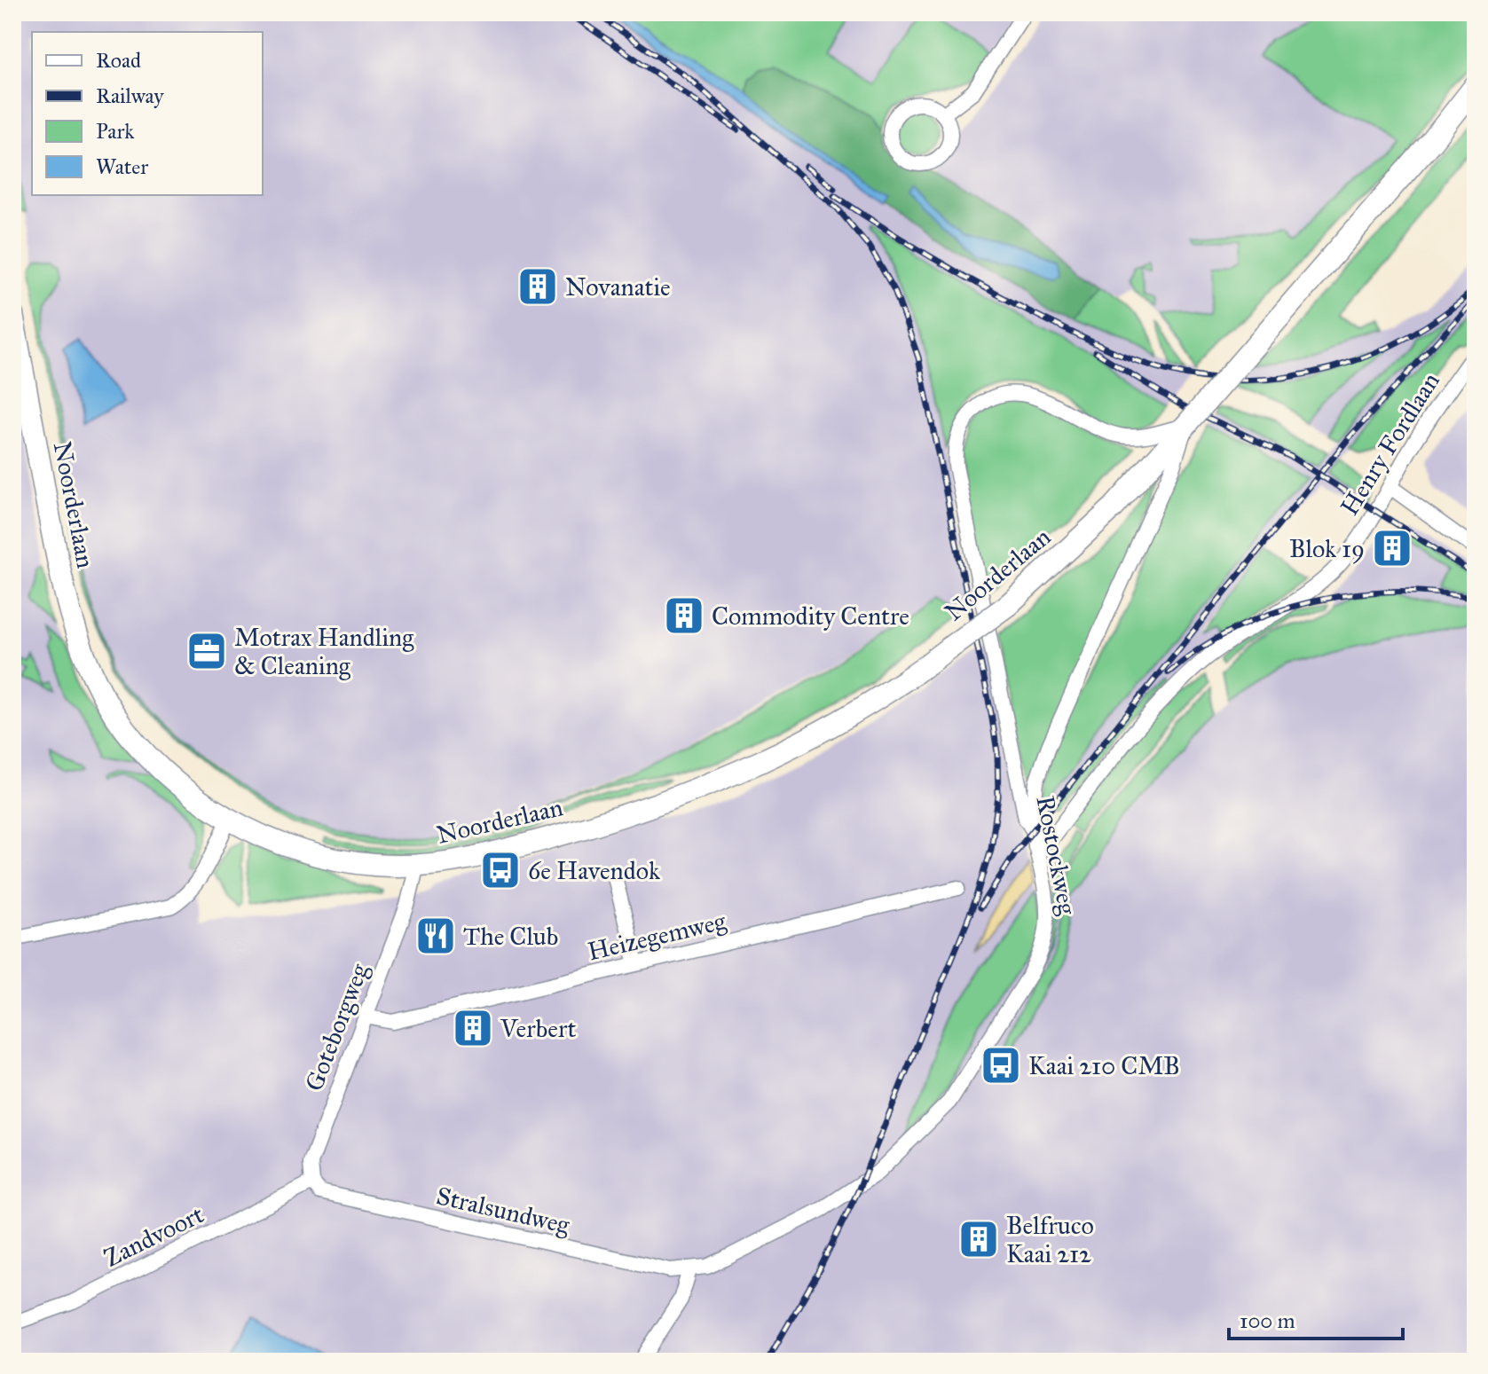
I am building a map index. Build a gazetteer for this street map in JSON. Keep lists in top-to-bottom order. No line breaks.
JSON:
{"streets":{"main road":["Noorderlaan"],"street":["Henry Fordlaan","Rostockweg","Heizegemweg","Goteborgweg","Stralsundweg","Zandvoort"]},"crossings":[["Henry Fordlaan","Rostockweg"],["Noorderlaan","Rostockweg"],["Noorderlaan","Goteborgweg"],["Rostockweg","Stralsundweg"],["Heizegemweg","Goteborgweg"],["Goteborgweg","Stralsundweg"],["Goteborgweg","Zandvoort"],["Stralsundweg","Zandvoort"]],"places":{"building":["Novanatie","Blok 19","Commodity Centre","Verbert","Belfruco Kaai 212"],"office":["Motrax Handling & Cleaning"],"bus stop":["6e Havendok","Kaai 210 CMB"],"restaurant":["The Club"]},"legend":["Road","Railway","Park","Water"],"scale_bar":"100 m"}
